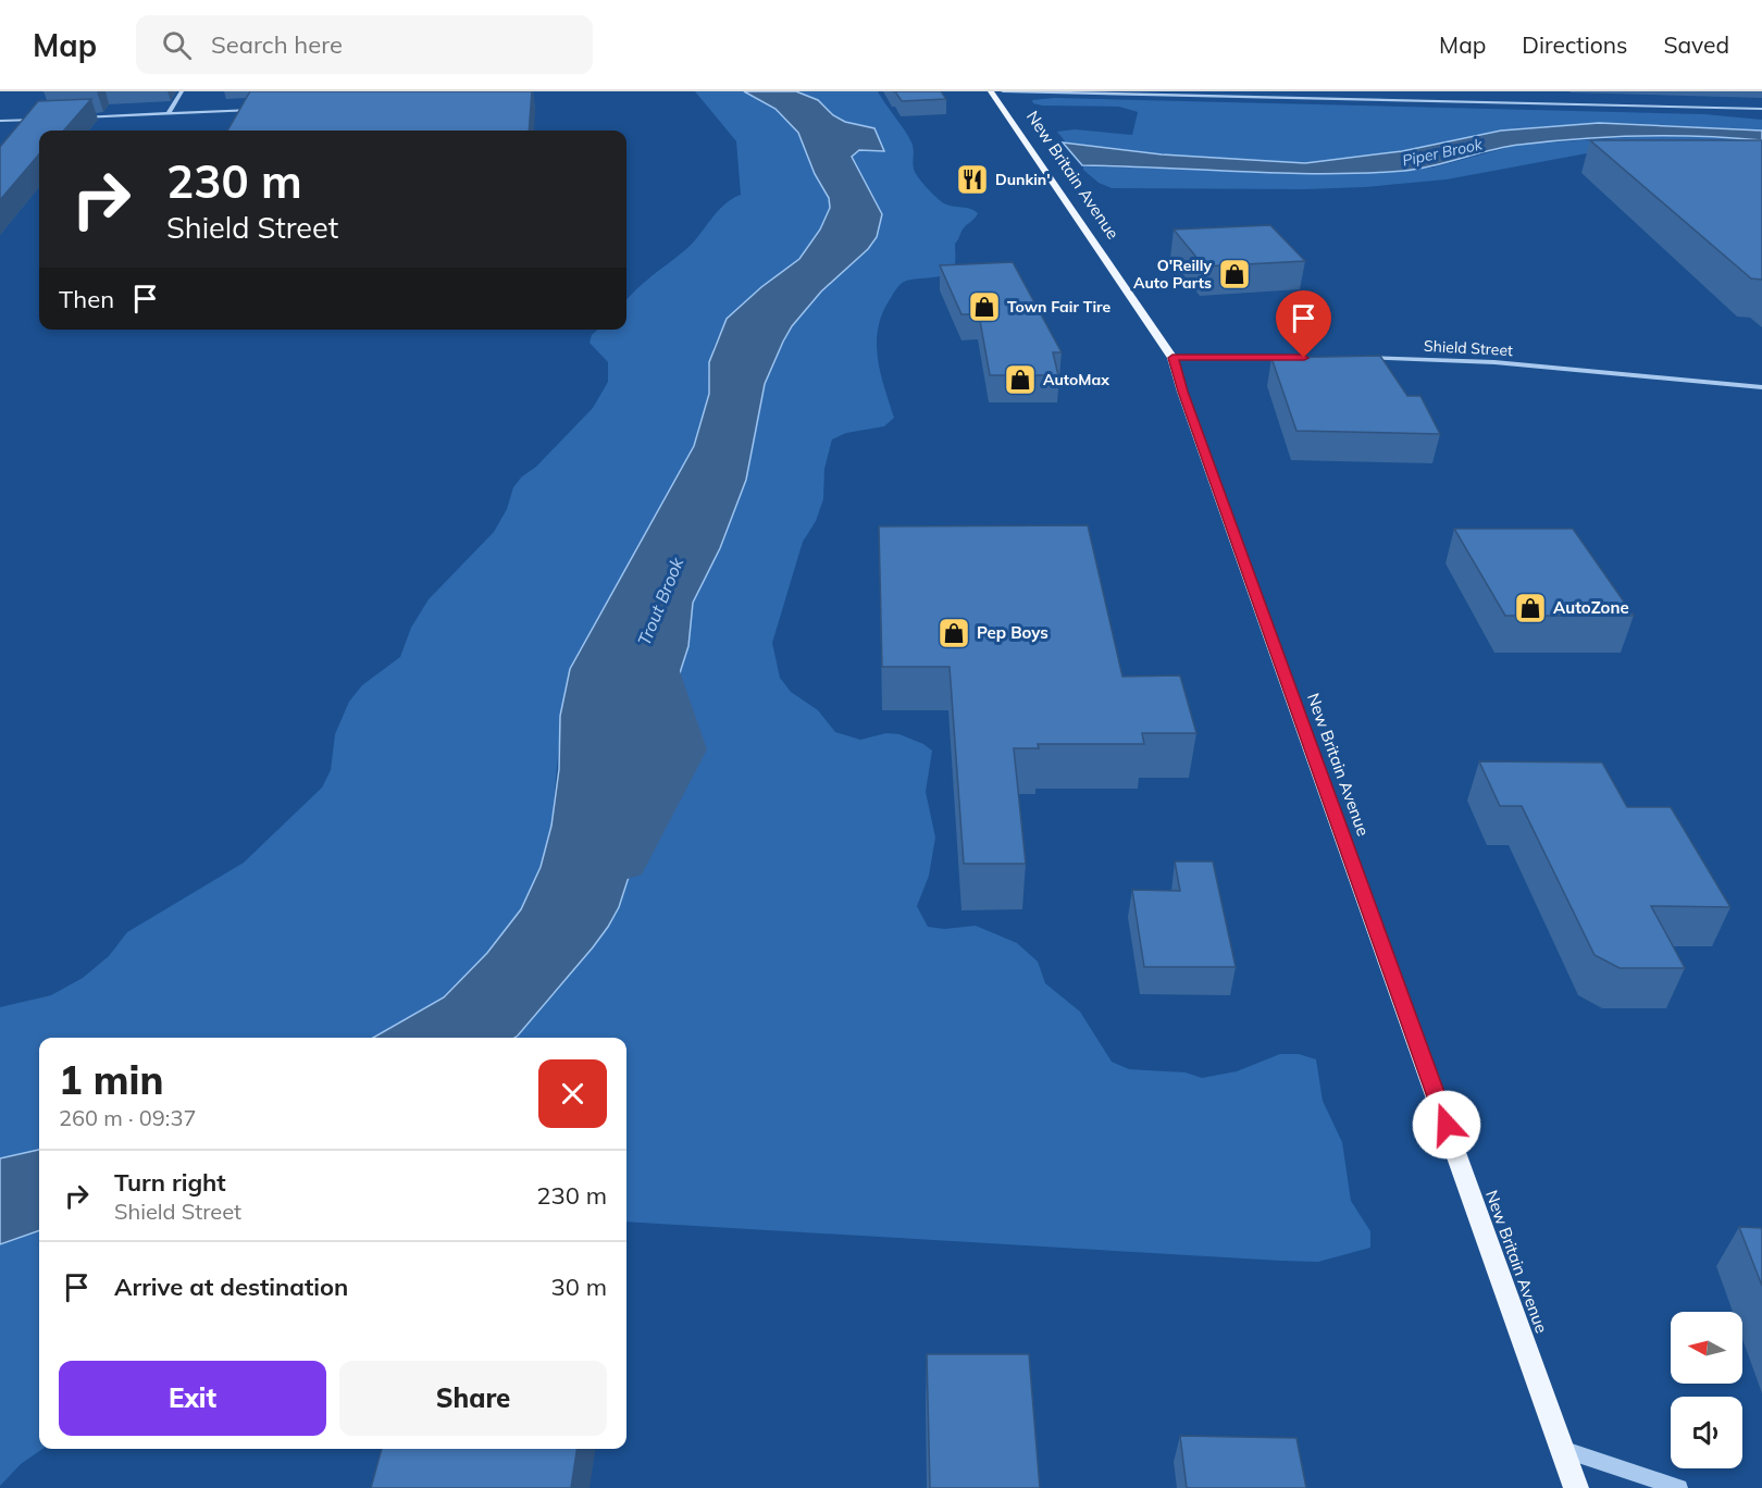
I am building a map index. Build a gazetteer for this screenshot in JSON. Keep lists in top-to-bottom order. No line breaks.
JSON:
{"streets":{"main road":["New Britain Avenue"],"street":["Shield Street"]},"water":["Piper Brook","Trout Brook"],"places":{"restaurant":["Dunkin'"],"shop":["O'Reilly Auto Parts","Town Fair Tire","AutoMax","AutoZone","Pep Boys"]},"north":"left","page":{"header":"Map","search":"Search here","nav":["Map","Directions","Saved"],"turn":["230 m","Shield Street"],"then":"Then","heading":["1 min","260 m · 09:37"],"list":[{"name":"Turn right","note":"Shield Street","value":"230 m"},{"name":"Arrive at destination","value":"30 m"}],"buttons":["Exit","Share"]}}
